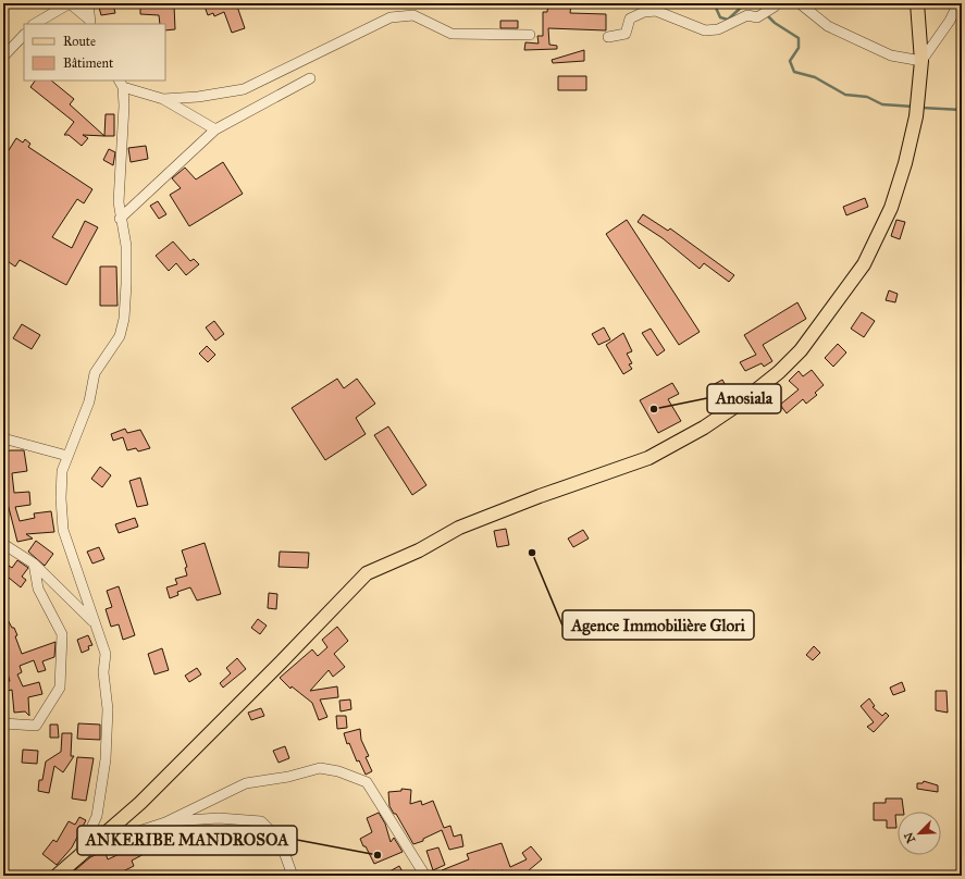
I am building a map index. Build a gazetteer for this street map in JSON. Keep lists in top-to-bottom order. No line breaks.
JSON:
{"places":["Anosiala","Agence Immobilière Glori","ANKERIBE MANDROSOA"],"legend":["Route","Bâtiment"],"north":"bottom left"}
